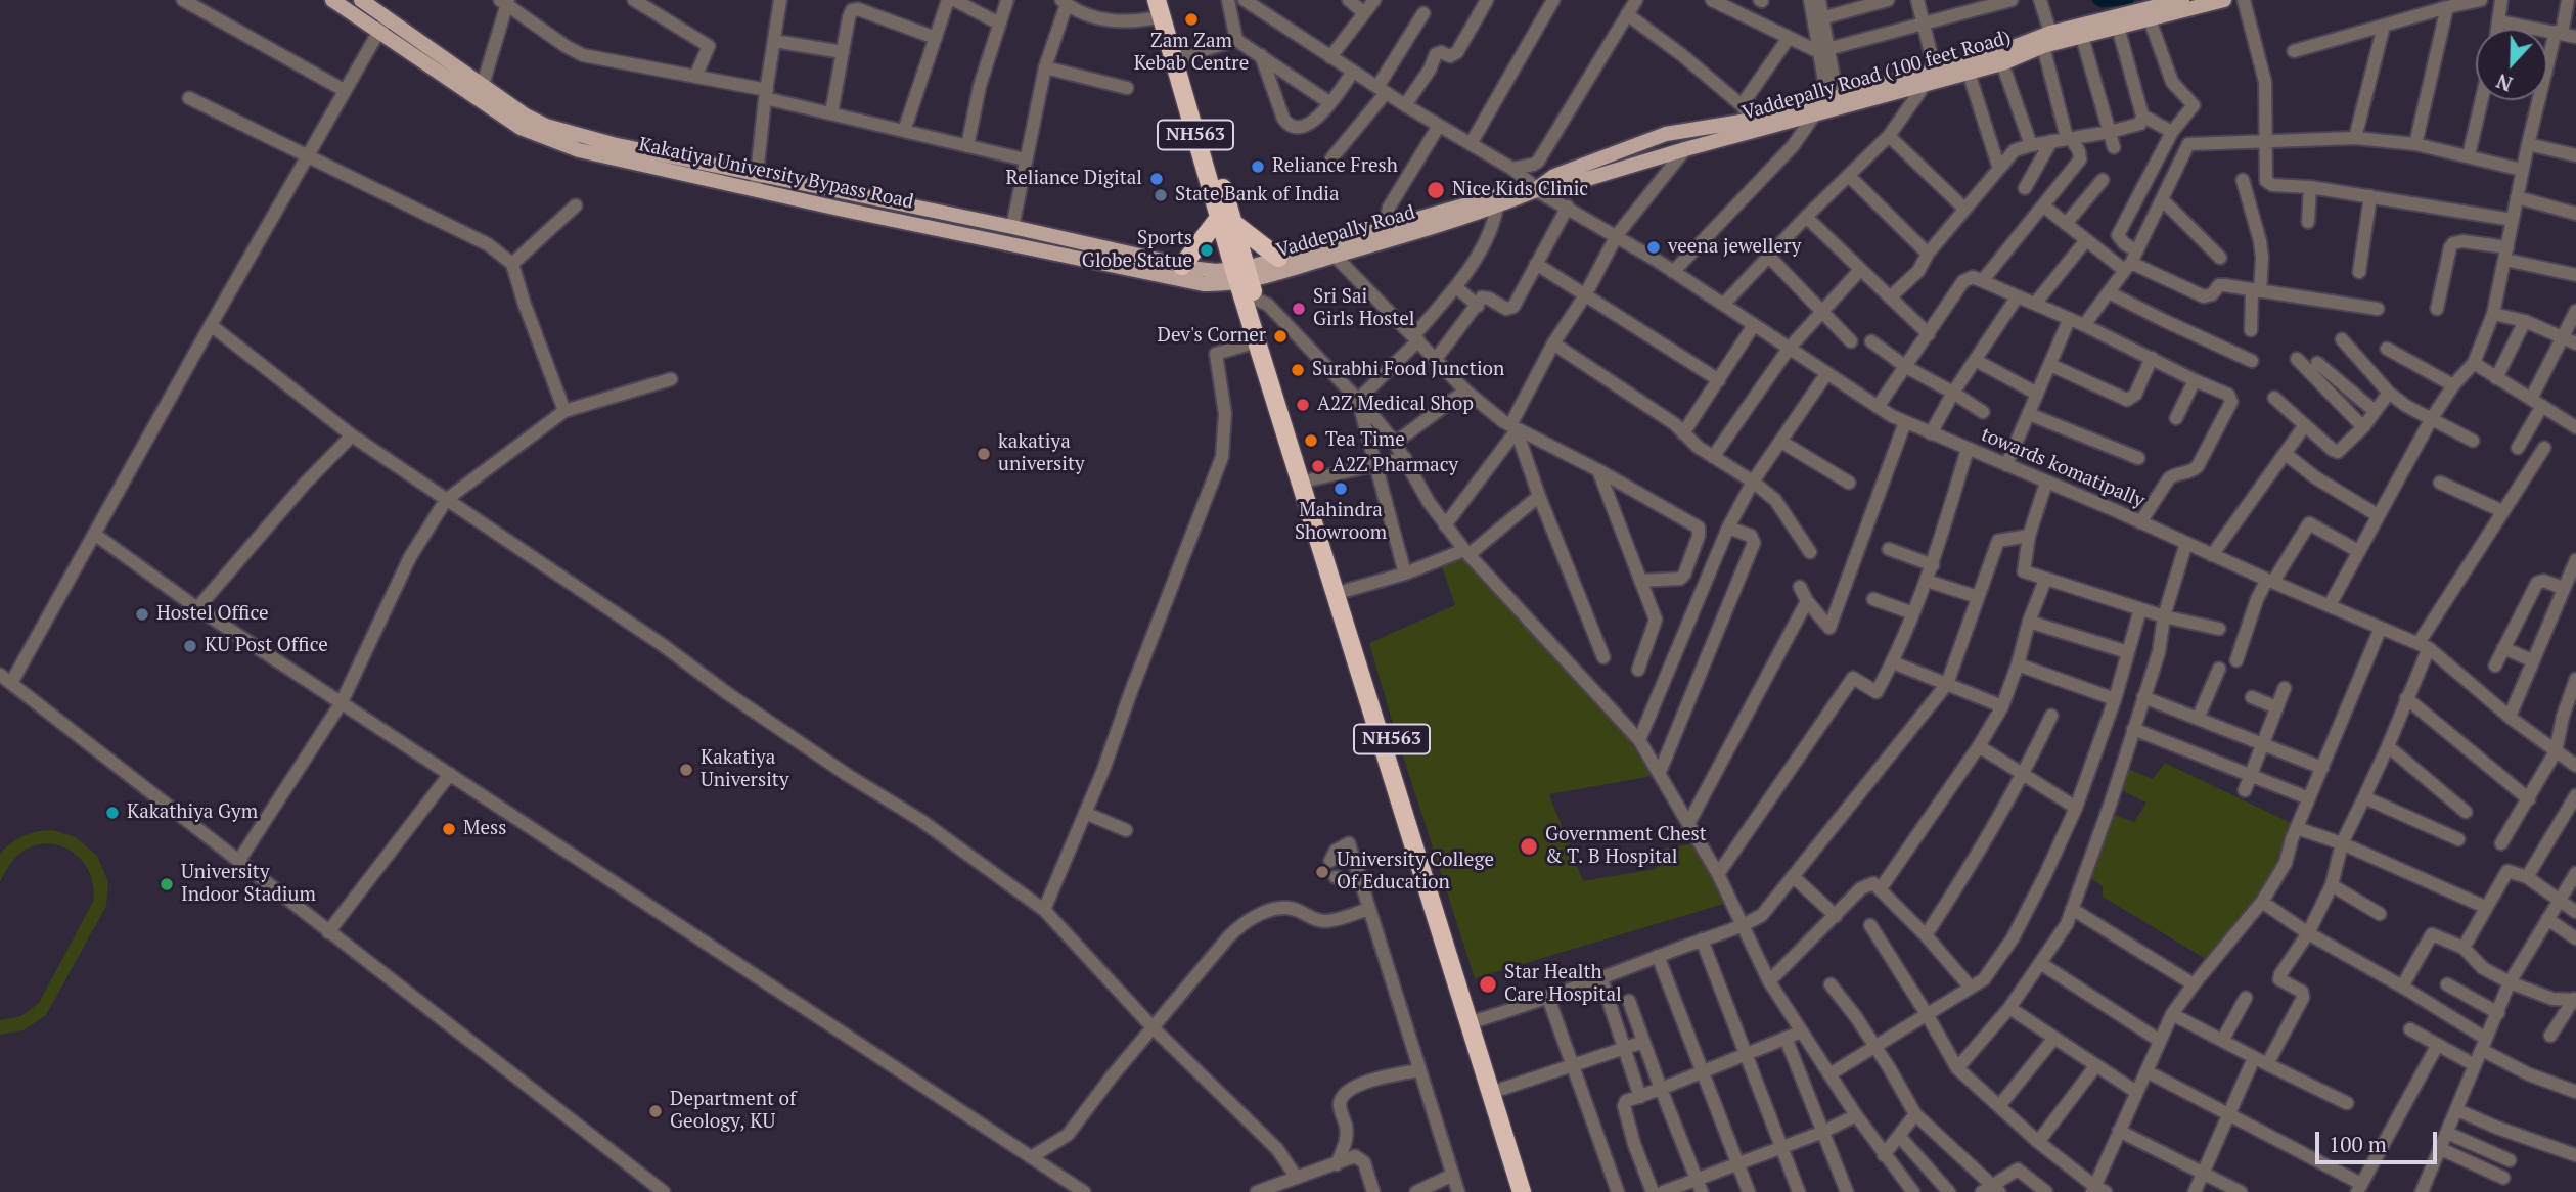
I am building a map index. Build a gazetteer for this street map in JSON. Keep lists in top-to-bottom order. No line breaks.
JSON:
{"streets":{"highway":["NH563"],"main road":["Vaddepally Road (100 feet Road)","Kakatiya University Bypass Road","Vaddepally Road"],"street":["towards komatipally"]},"crossings":[["Vaddepally Road (100 feet Road)","Vaddepally Road"],["Vaddepally Road (100 feet Road)","towards komatipally"],["NH563","Kakatiya University Bypass Road"],["NH563","Vaddepally Road"],["Kakatiya University Bypass Road","Vaddepally Road"],["Vaddepally Road","towards komatipally"]],"places":["Zam Zam Kebab Centre","Reliance Fresh","Reliance Digital","Nice Kids Clinic","State Bank of India","veena jewellery","Sports Globe Statue","Sri Sai Girls Hostel","Dev's Corner","Surabhi Food Junction","A2Z Medical Shop","Tea Time","kakatiya university","A2Z Pharmacy","Mahindra Showroom","Hostel Office","KU Post Office","Kakatiya University","Kakathiya Gym","Mess","Government Chest & T. B Hospital","University College Of Education","University Indoor Stadium","Star Health Care Hospital","Department of Geology, KU"],"scale_bar":"100 m","north":"bottom"}
